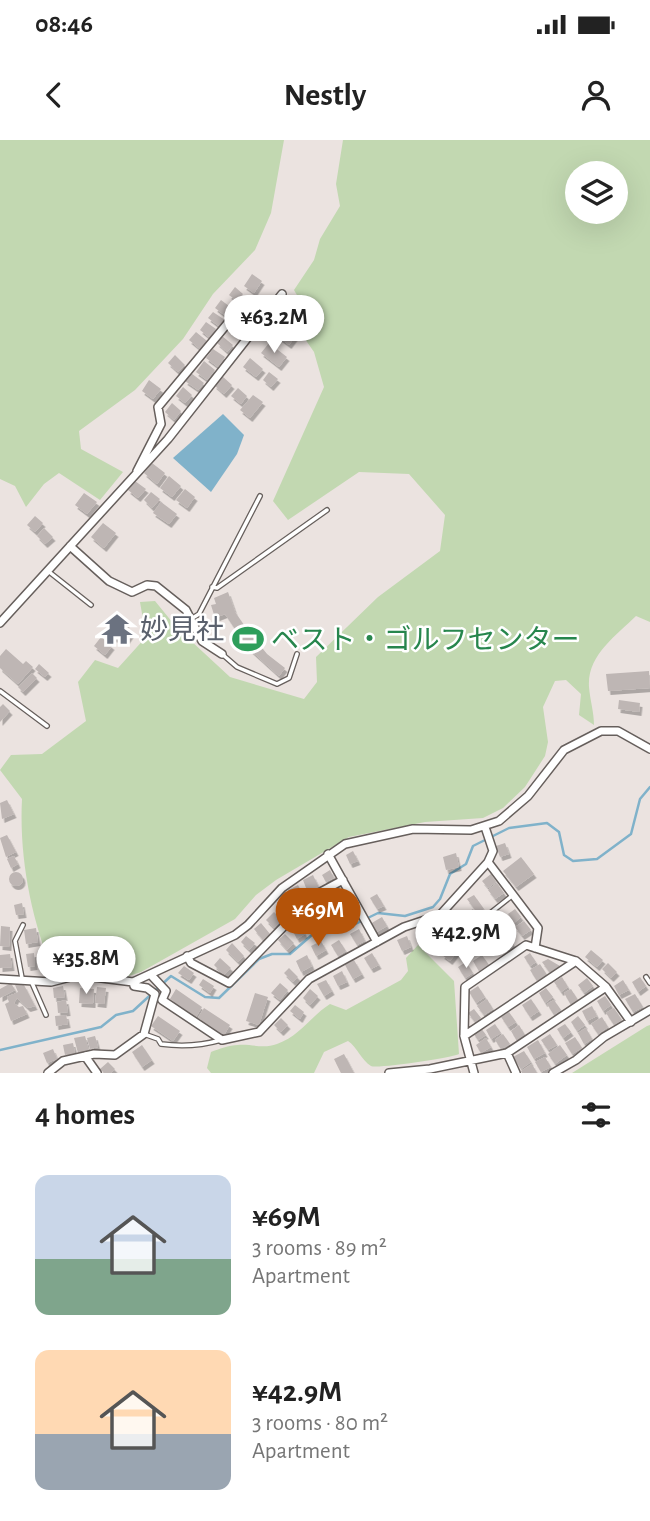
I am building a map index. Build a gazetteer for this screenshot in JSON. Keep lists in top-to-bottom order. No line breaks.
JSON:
{"places":{"temple":["妙見社"],"sports":["ベスト・ゴルフセンター"]},"page":{"status":"08:46","header":"Nestly","price":["¥63.2M","¥69M","¥42.9M","¥35.8M"],"heading":"4 homes","list":[{"name":"¥69M","note":"3 rooms · 89 m² · Apartment"},{"name":"¥42.9M","note":"3 rooms · 80 m² · Apartment"}]}}
